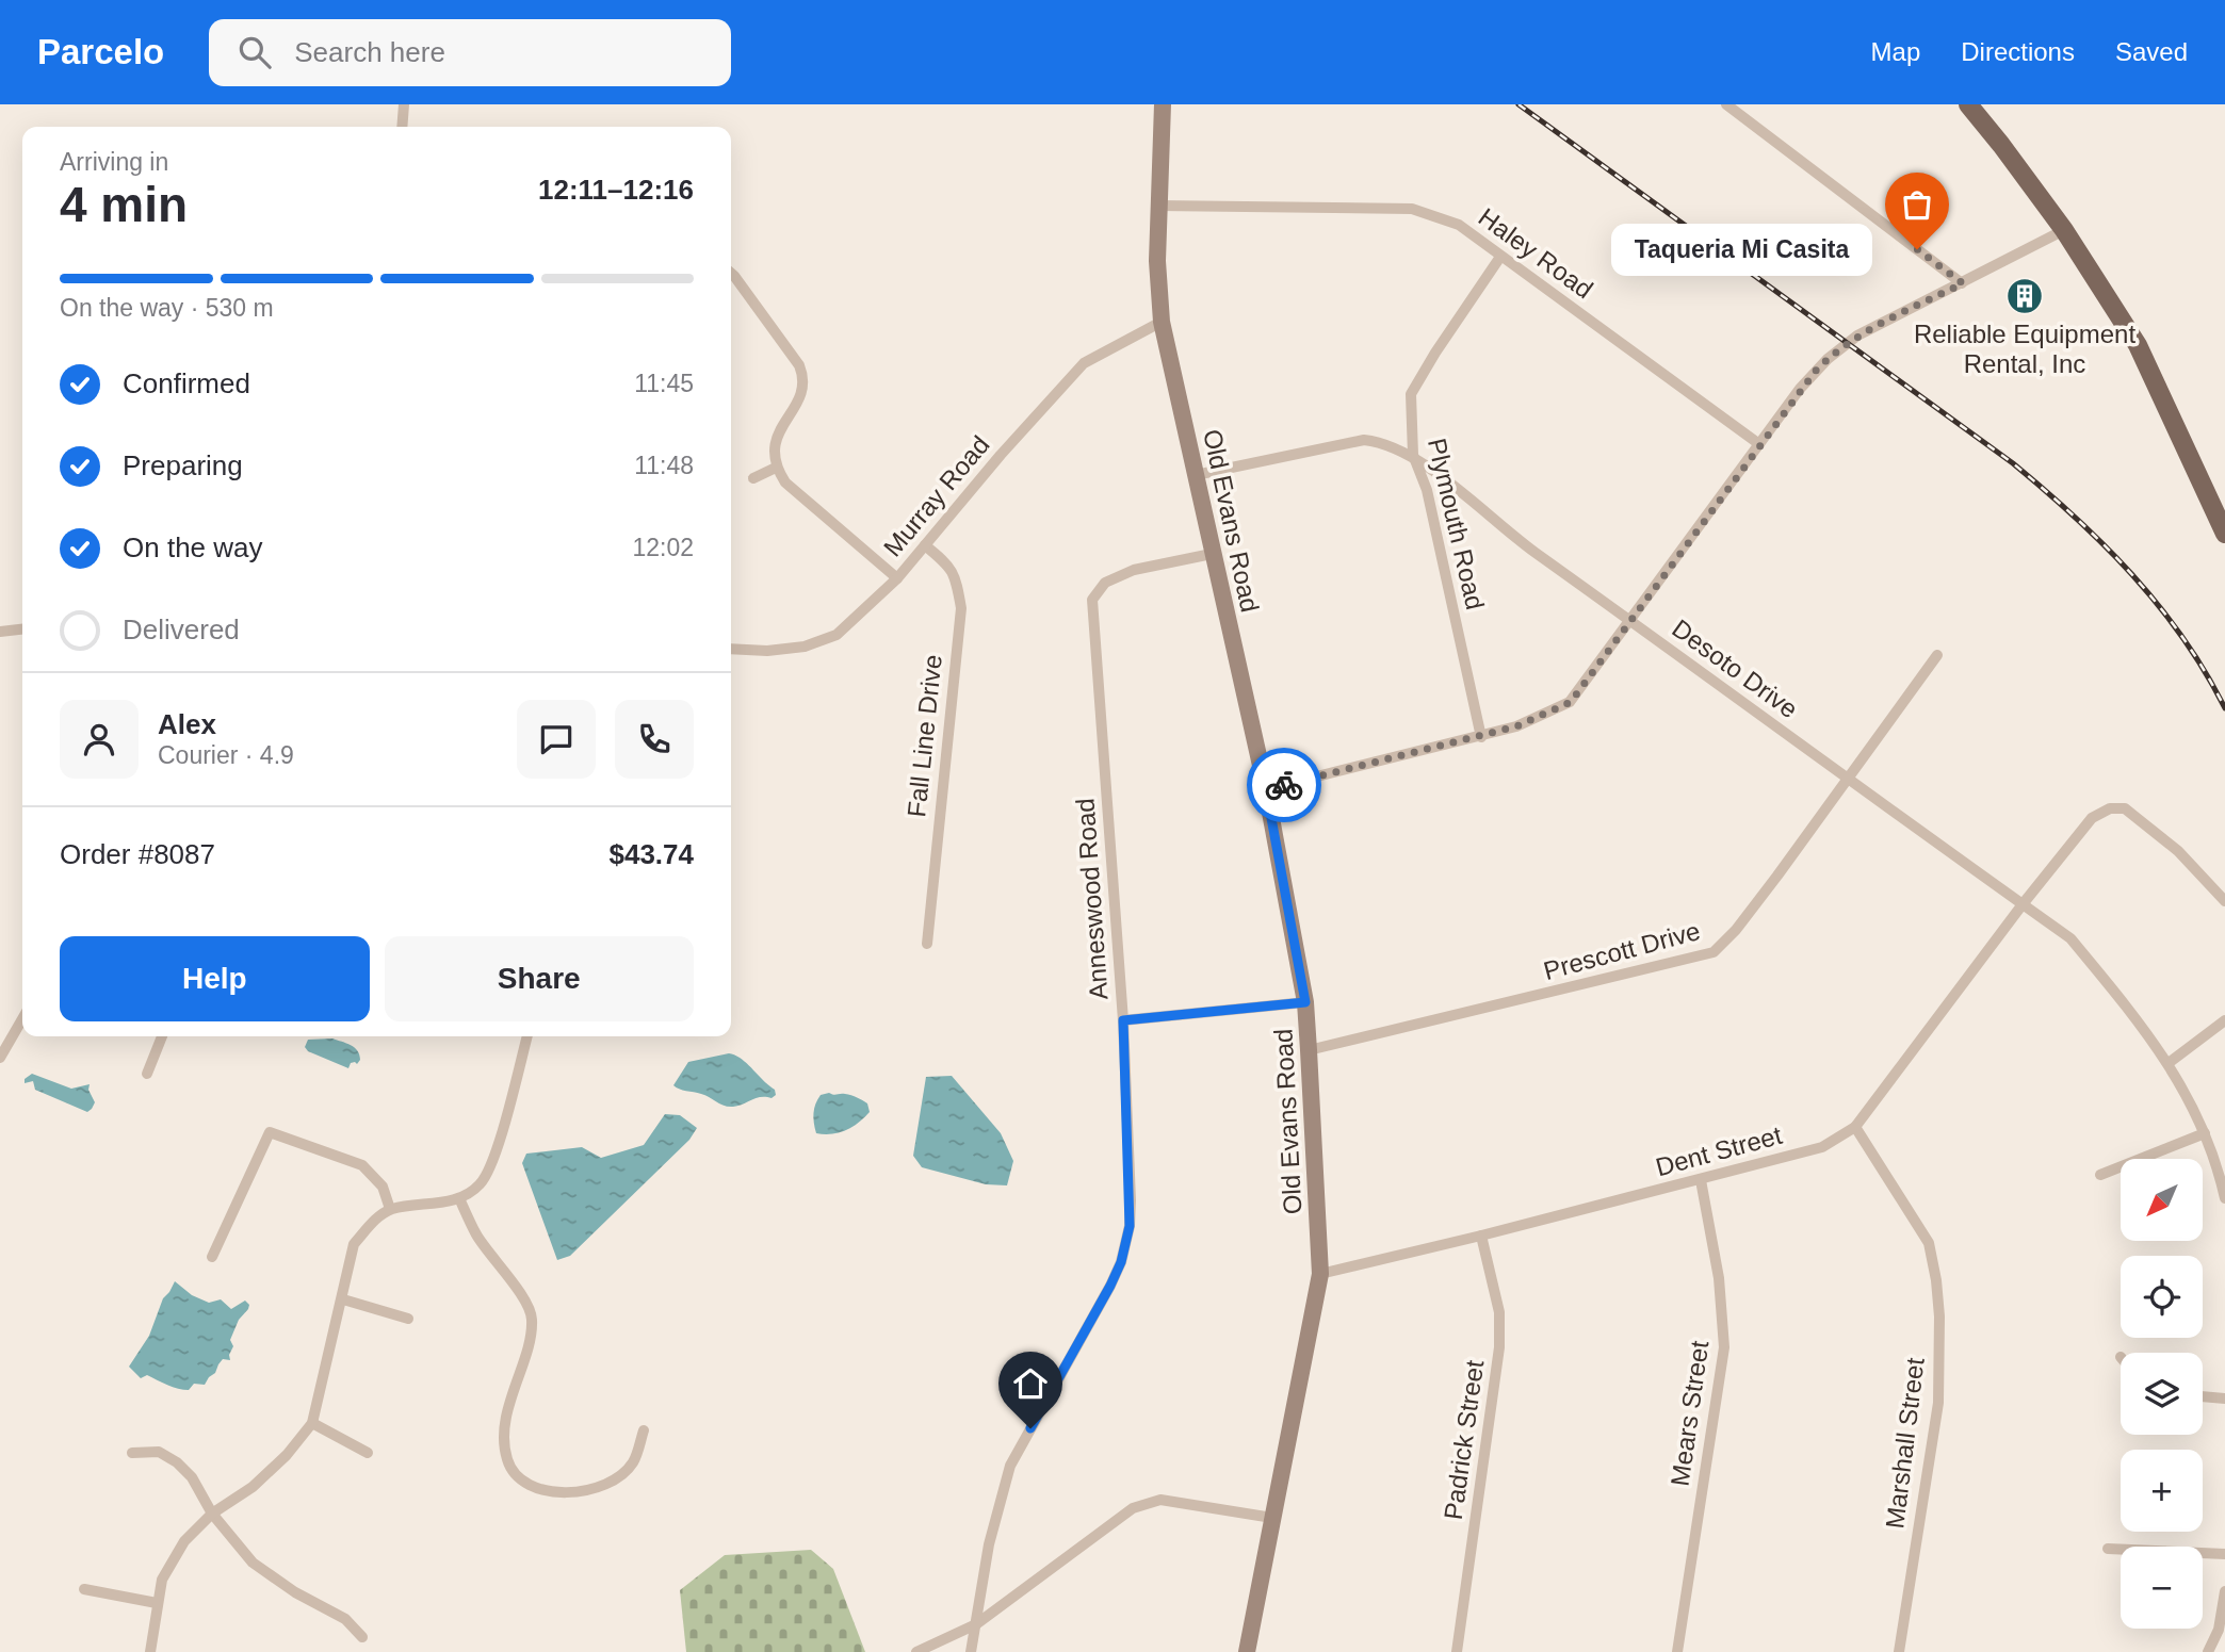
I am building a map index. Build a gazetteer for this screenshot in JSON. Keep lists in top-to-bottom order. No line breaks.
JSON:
{"streets":{"street":["Haley Road","Murray Road","Old Evans Road","Plymouth Road","Desoto Drive","Fall Line Drive","Anneswood Road","Prescott Drive","Dent Street","Mears Street","Padrick Street","Marshall Street"]},"crossings":[["Haley Road","Old Evans Road"],["Haley Road","Plymouth Road"],["Murray Road","Old Evans Road"],["Murray Road","Fall Line Drive"],["Old Evans Road","Desoto Drive"],["Old Evans Road","Anneswood Road"],["Old Evans Road","Prescott Drive"],["Old Evans Road","Dent Street"],["Plymouth Road","Desoto Drive"],["Desoto Drive","Prescott Drive"],["Desoto Drive","Dent Street"],["Dent Street","Mears Street"],["Dent Street","Padrick Street"],["Dent Street","Marshall Street"]],"places":{"other":["Taqueria Mi Casita"],"building":["Reliable Equipment Rental, Inc"]},"north":"bottom left","page":{"header":"Parcelo","search":"Search here","nav":["Map","Directions","Saved"],"heading":["4 min","Arriving in","12:11–12:16"],"panel":["Alex","Courier · 4.9","Order #8087","$43.74"],"bubble":"Taqueria Mi Casita","bar":"On the way · 530 m","list":[["Confirmed","11:45"],["Preparing","11:48"],["On the way","12:02"],"Delivered"],"buttons":["Help","Share"],"map_buttons":["+","−"]}}
